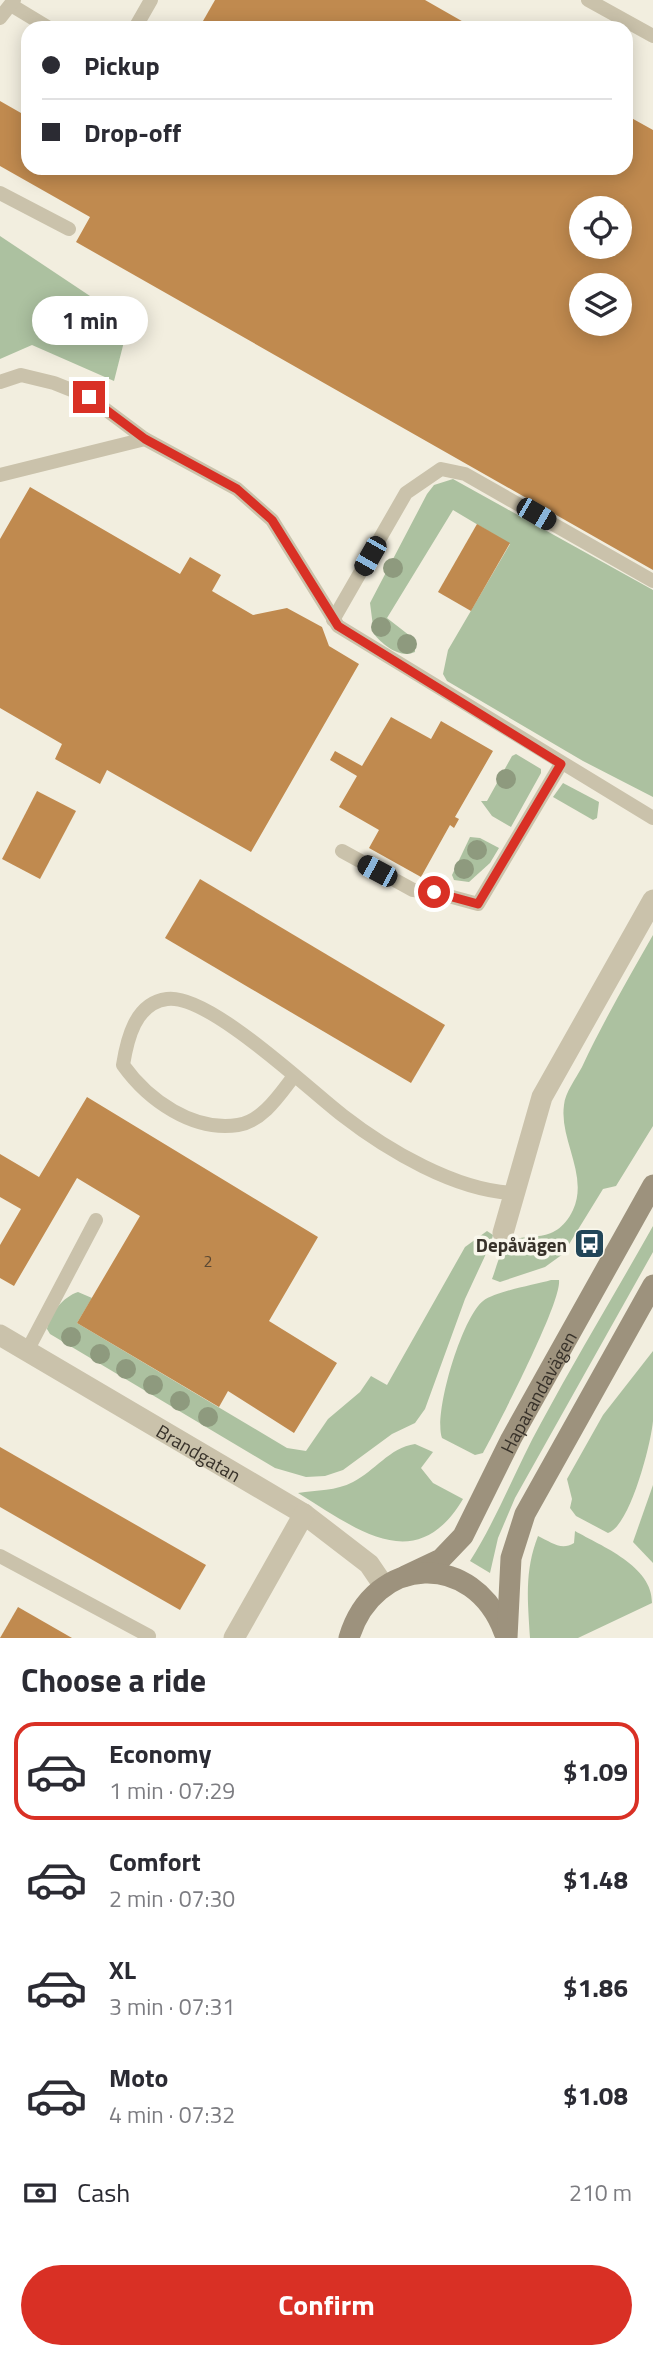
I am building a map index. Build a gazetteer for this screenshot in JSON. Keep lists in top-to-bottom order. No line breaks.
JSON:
{"streets":{"main road":["Haparandavägen"],"street":["Brandgatan"]},"crossings":[["Haparandavägen","Brandgatan"]],"places":{"bus stop":["Depåvägen"]},"house_numbers":["2"],"page":{"banner":["Pickup","Drop-off"],"bubble":"1 min","heading":"Choose a ride","list":[{"name":"Economy","note":"1 min · 07:29","value":"$1.09"},{"name":"Comfort","note":"2 min · 07:30","value":"$1.48"},{"name":"XL","note":"3 min · 07:31","value":"$1.86"},{"name":"Moto","note":"4 min · 07:32","value":"$1.08"}],"pay":["Cash","210 m"],"buttons":"Confirm"}}
